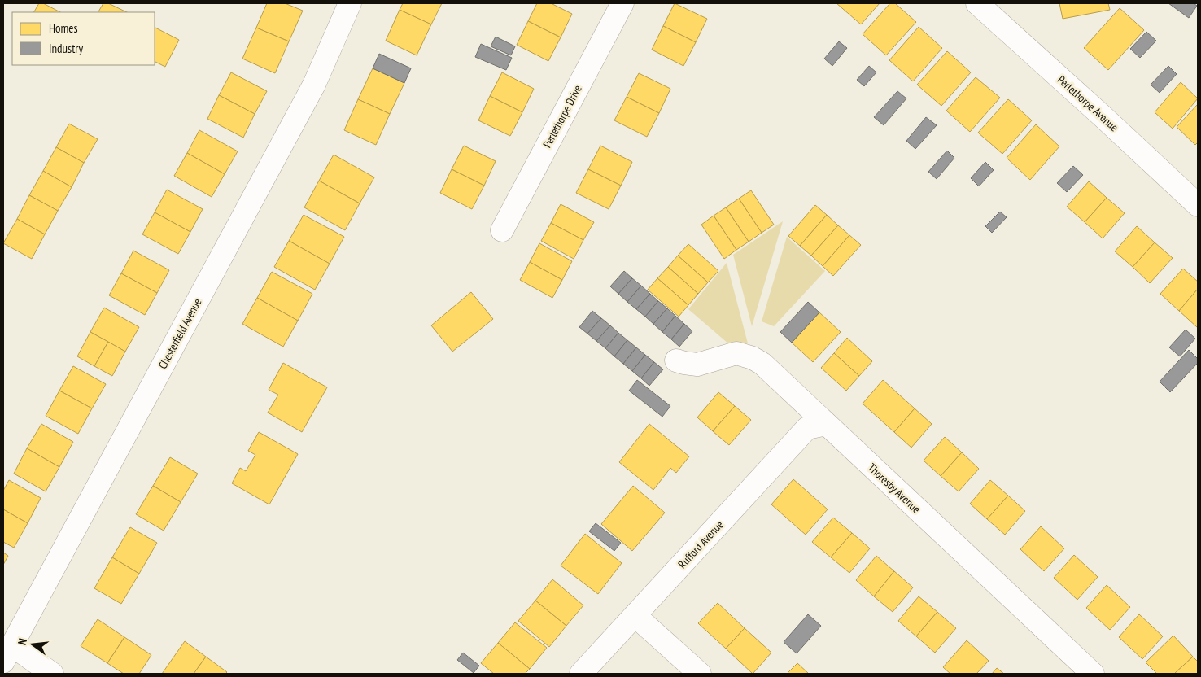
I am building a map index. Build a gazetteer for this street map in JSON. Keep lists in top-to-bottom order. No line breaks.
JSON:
{"streets":{"street":["Perlethorpe Avenue","Perlethorpe Drive","Chesterfield Avenue","Thoresby Avenue","Rufford Avenue"]},"crossings":[["Thoresby Avenue","Rufford Avenue"]],"legend":["Homes","Industry"],"north":"left"}
